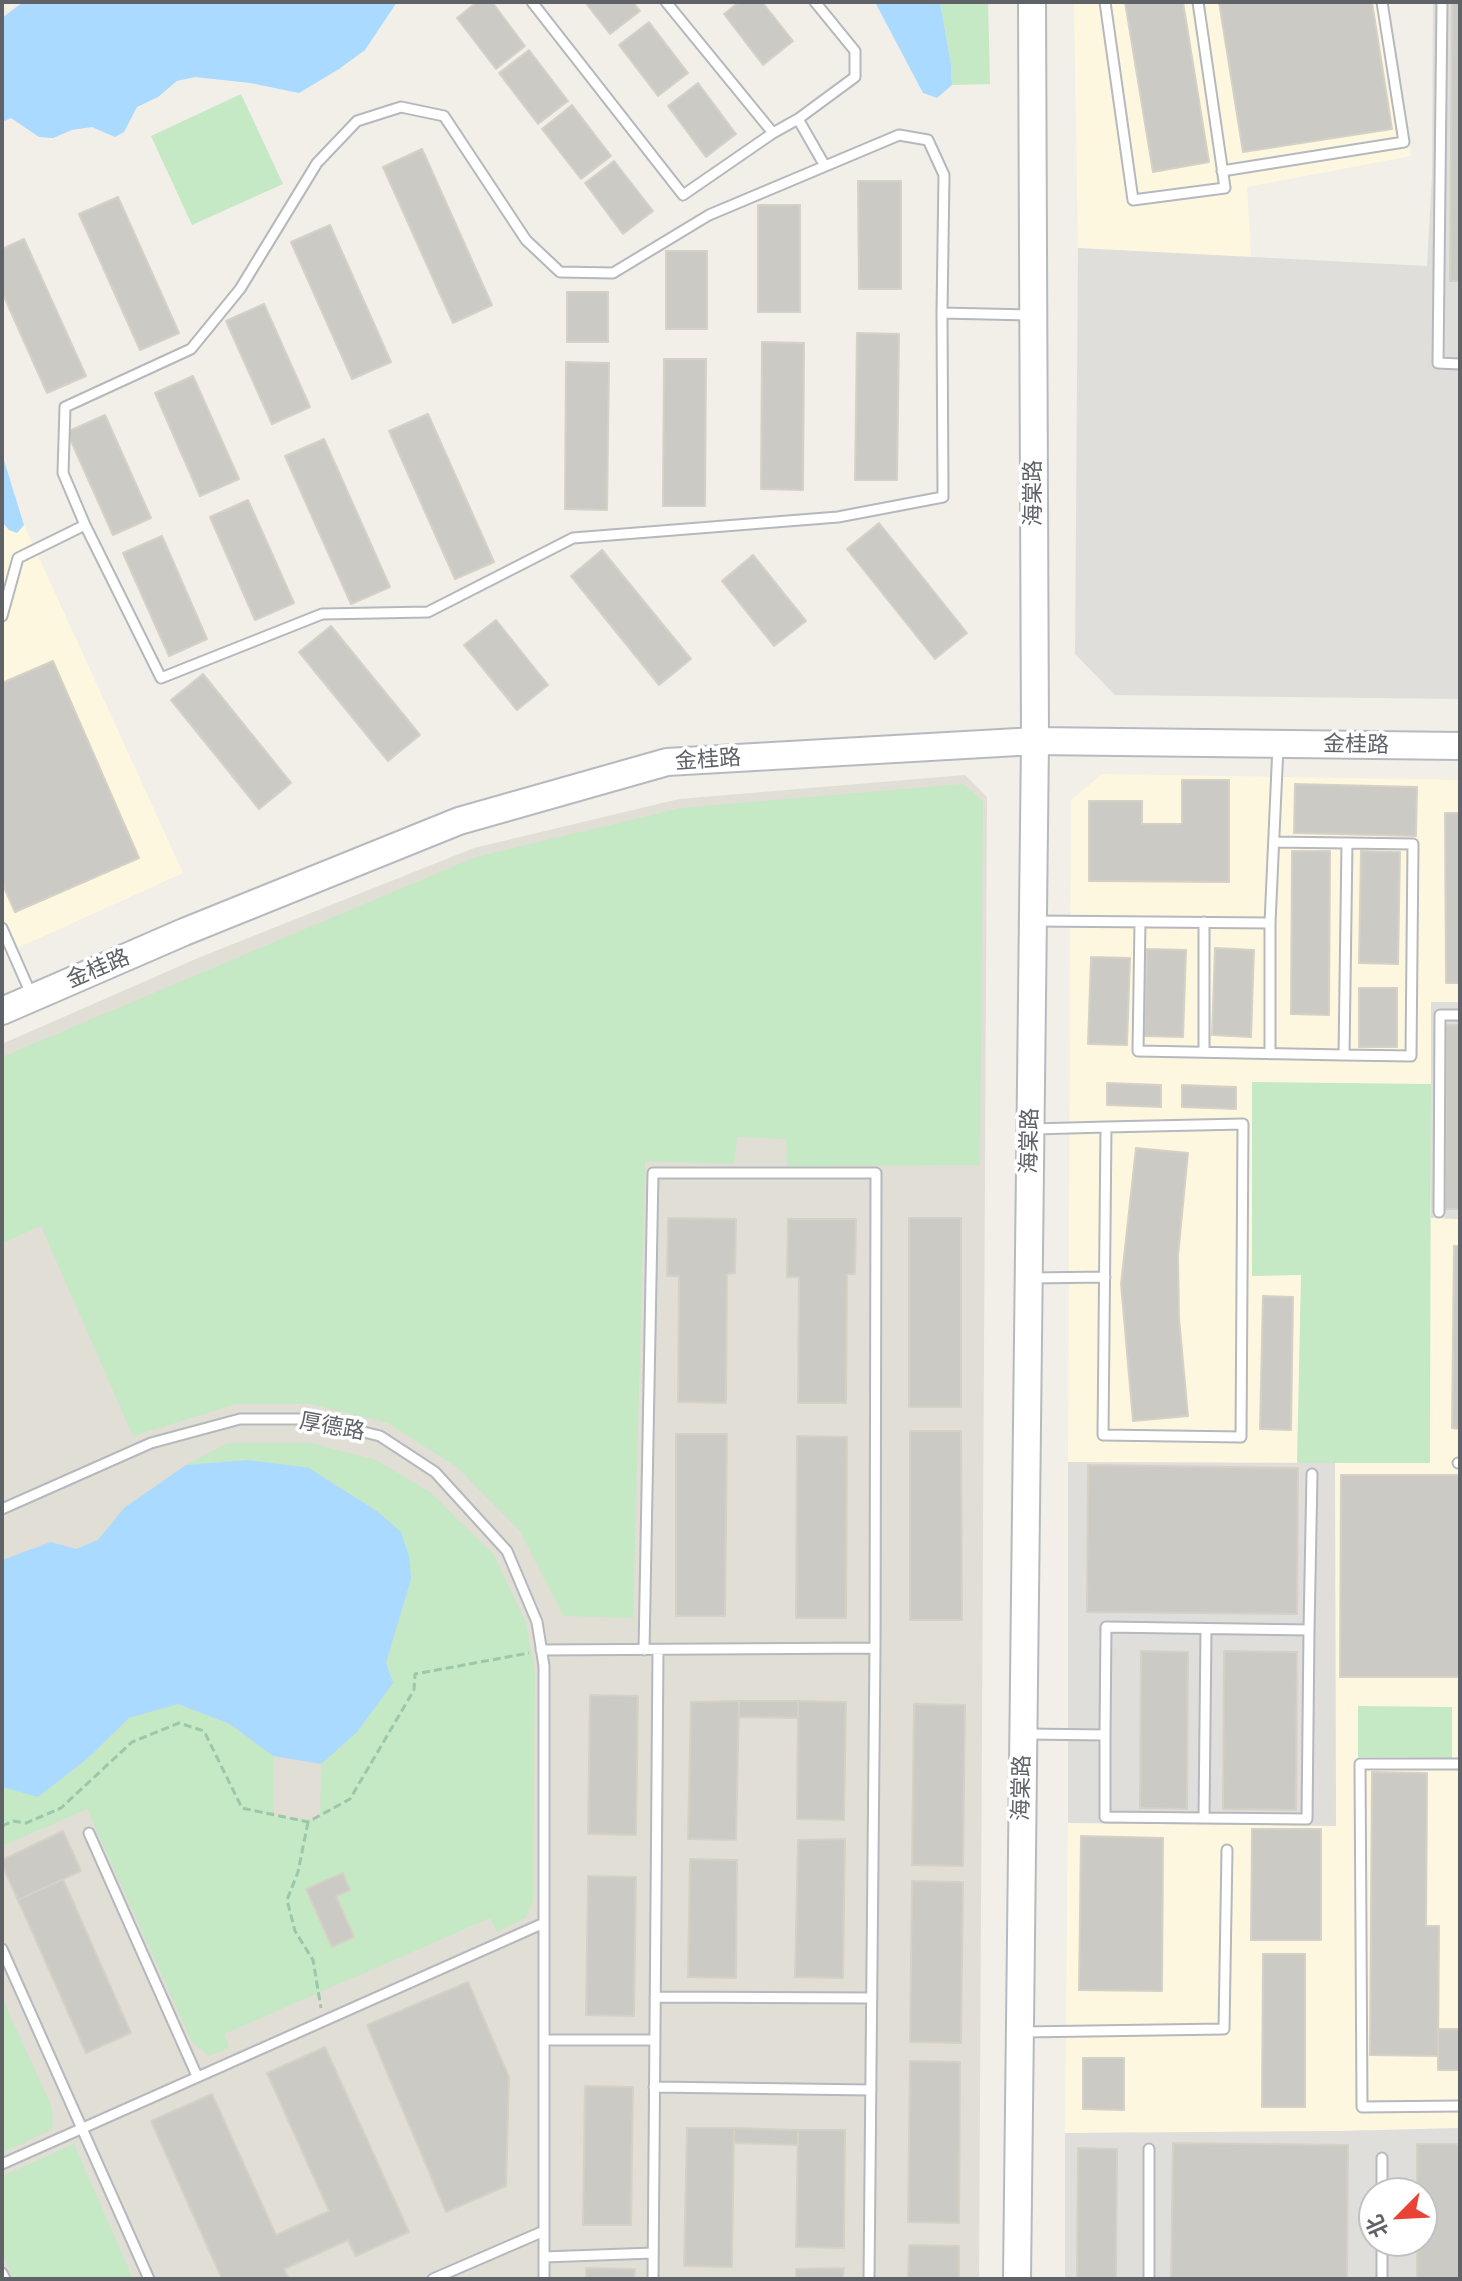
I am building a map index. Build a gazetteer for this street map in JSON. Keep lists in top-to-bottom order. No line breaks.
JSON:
{"streets":{"street":["海棠路","金桂路"],"lane":["厚德路"]},"crossings":[["海棠路","金桂路"]],"north":"bottom left"}
